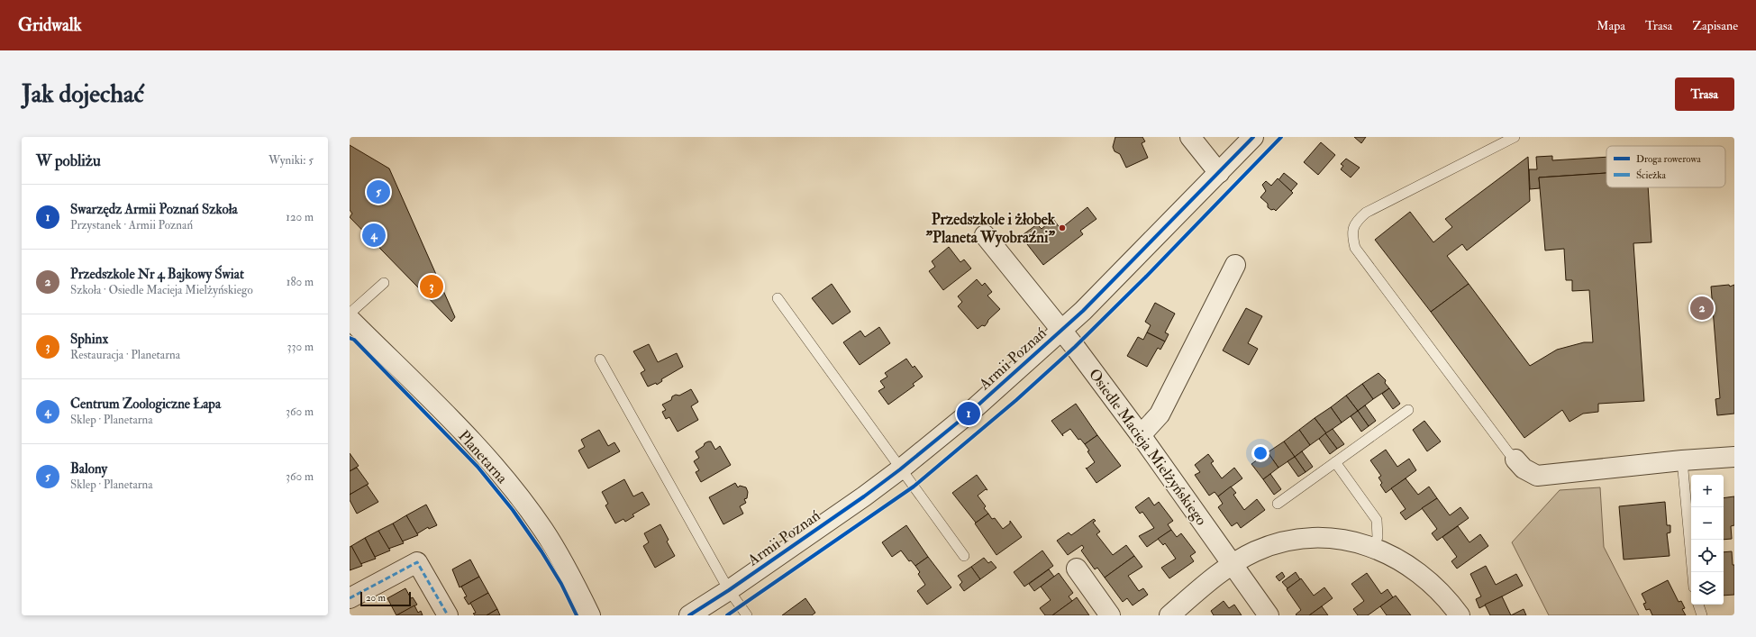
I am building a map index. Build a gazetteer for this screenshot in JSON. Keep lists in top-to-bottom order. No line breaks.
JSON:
{"streets":{"street":["Armii Poznań","Osiedle Macieja Mielżyńskiego","Planetarna"]},"crossings":[["Armii Poznań","Osiedle Macieja Mielżyńskiego"]],"places":["Przedszkole i żłobek \"Planeta Wyobraźni\""],"legend":["Droga rowerowa","Ścieżka"],"scale_bar":"20 m","page":{"header":"Gridwalk","nav":["Mapa","Trasa","Zapisane"],"buttons":"Trasa","title":"Jak dojechać","heading":["W pobliżu","Wyniki: 5"],"pins":["5","4","3","2","1"],"list":[{"mark":"1","name":"Swarzędz Armii Poznań Szkoła","note":"Przystanek · Armii Poznań","value":"120 m"},{"mark":"2","name":"Przedszkole Nr 4 Bajkowy Świat","note":"Szkoła · Osiedle Macieja Mielżyńskiego","value":"180 m"},{"mark":"3","name":"Sphinx","note":"Restauracja · Planetarna","value":"330 m"},{"mark":"4","name":"Centrum Zoologiczne Łapa","note":"Sklep · Planetarna","value":"360 m"},{"mark":"5","name":"Balony","note":"Sklep · Planetarna","value":"360 m"}],"map_buttons":["+","−"],"scale":"20 m"}}
